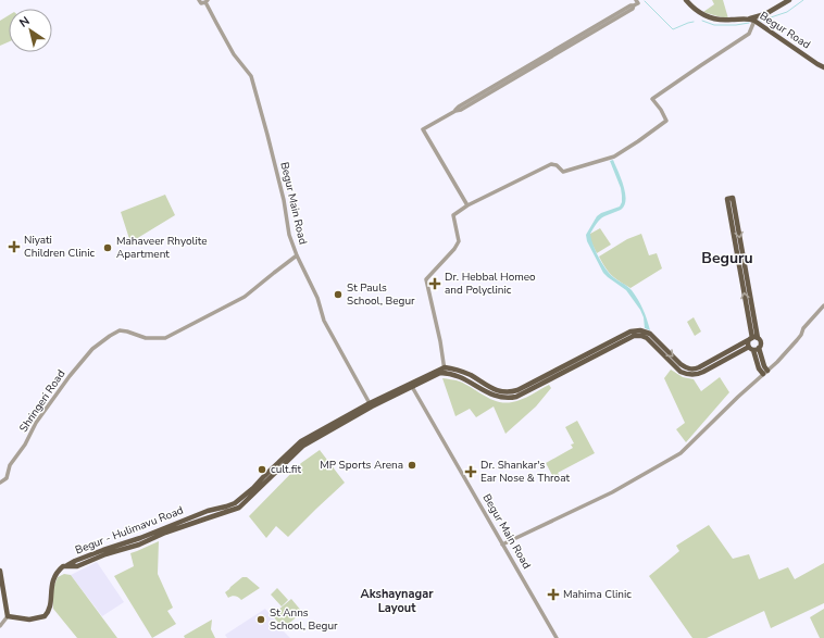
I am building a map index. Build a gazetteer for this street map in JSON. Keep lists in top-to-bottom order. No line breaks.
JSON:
{"streets":{"main road":["Begur Road","Begur - Hulimavu Road"],"street":["Begur Main Road","Shringeri Road"]},"crossings":[["Begur Main Road","Shringeri Road"],["Begur Main Road","Begur - Hulimavu Road"]],"districts":["Beguru","Akshaynagar Layout"],"places":{"health":["Niyati Children Clinic","Dr. Hebbal Homeo and Polyclinic","Dr. Shankar's Ear Nose & Throat","Mahima Clinic"],"other":["Mahaveer Rhyolite Apartment","St Pauls School, Begur","MP Sports Arena","cult.fit","St Anns School, Begur"]},"north":"top left"}
